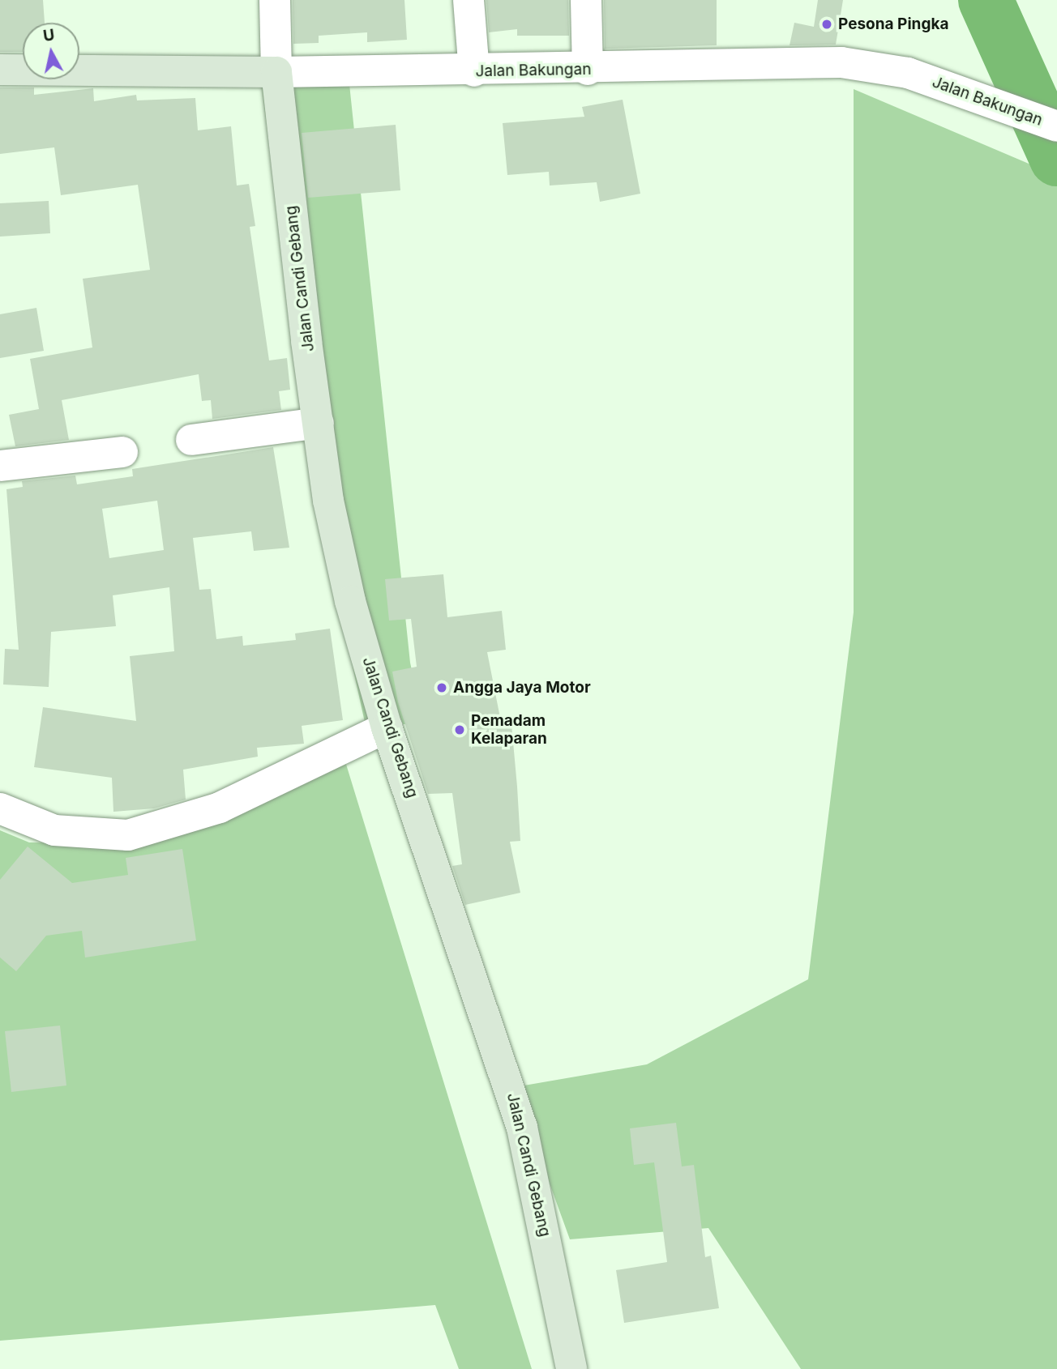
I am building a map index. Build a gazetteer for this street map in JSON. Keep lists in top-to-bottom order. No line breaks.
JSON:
{"streets":{"main road":["Jalan Bakungan","Jalan Candi Gebang"]},"crossings":[["Jalan Bakungan","Jalan Candi Gebang"]],"places":["Pesona Pingka","Angga Jaya Motor","Pemadam Kelaparan"],"north":"top"}
